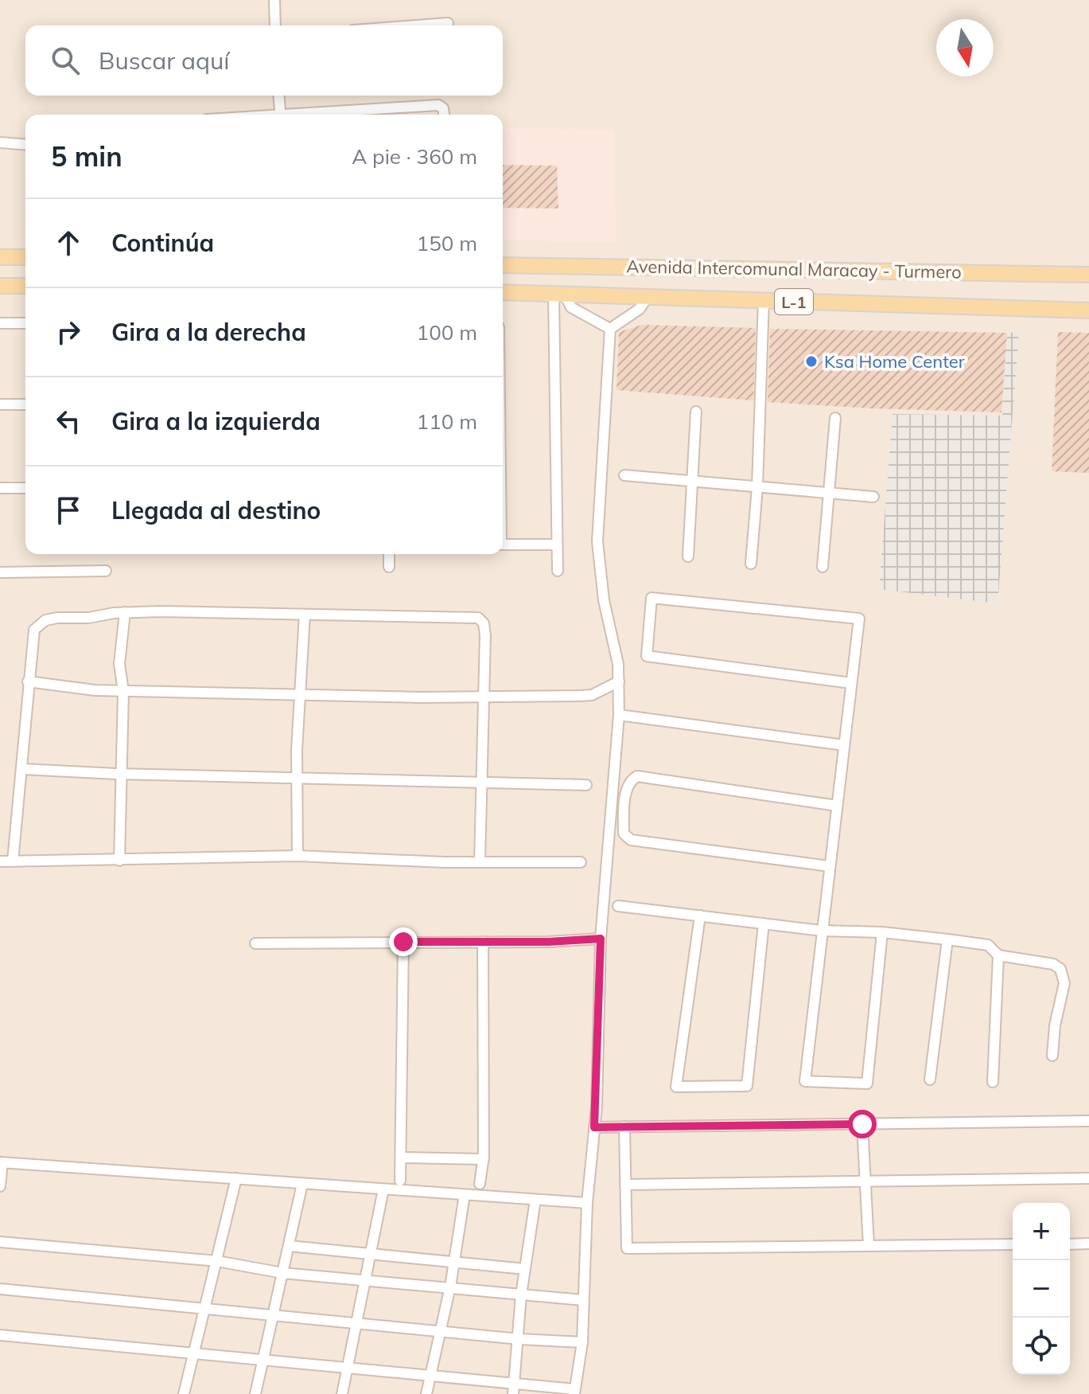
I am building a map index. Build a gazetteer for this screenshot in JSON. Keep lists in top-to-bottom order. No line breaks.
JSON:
{"streets":{"main road":["Avenida Intercomunal Maracay - Turmero","L-1"]},"places":["Ksa Home Center"],"north":"bottom","page":{"search":"Buscar aquí","heading":["5 min","A pie · 360 m"],"list":[["Continúa","150 m"],["Gira a la derecha","100 m"],["Gira a la izquierda","110 m"],"Llegada al destino"],"map_buttons":["+","−"]}}
